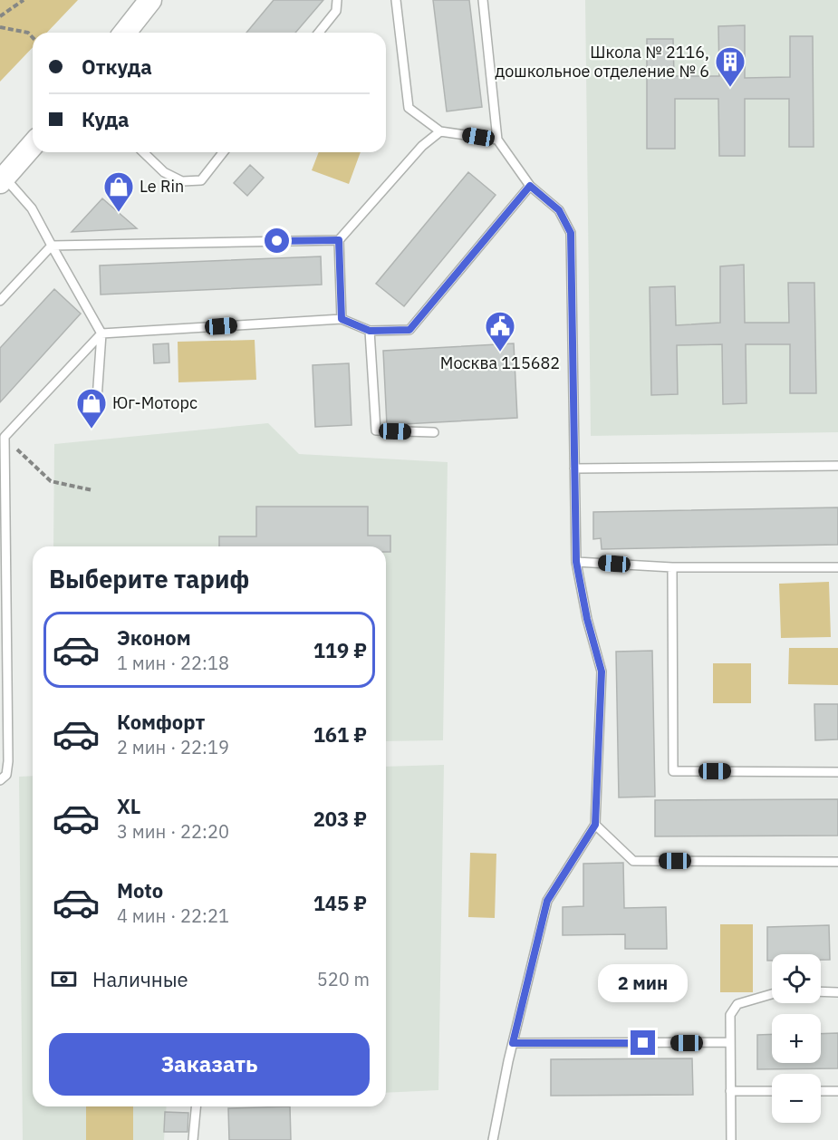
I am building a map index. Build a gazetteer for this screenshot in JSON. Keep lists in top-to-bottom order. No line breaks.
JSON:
{"places":{"building":["Школа № 2116, дошкольное отделение № 6"],"shop":["Le Rin","Юг-Моторс"],"public building":["Москва 115682"]},"page":{"banner":["Откуда","Куда"],"heading":"Выберите тариф","list":[{"name":"Эконом","note":"1 мин · 22:18","value":"119 ₽"},{"name":"Комфорт","note":"2 мин · 22:19","value":"161 ₽"},{"name":"XL","note":"3 мин · 22:20","value":"203 ₽"},{"name":"Moto","note":"4 мин · 22:21","value":"145 ₽"}],"pay":["Наличные","520 m"],"map_buttons":["+","−"],"bubble":"2 мин","buttons":"Заказать"}}
